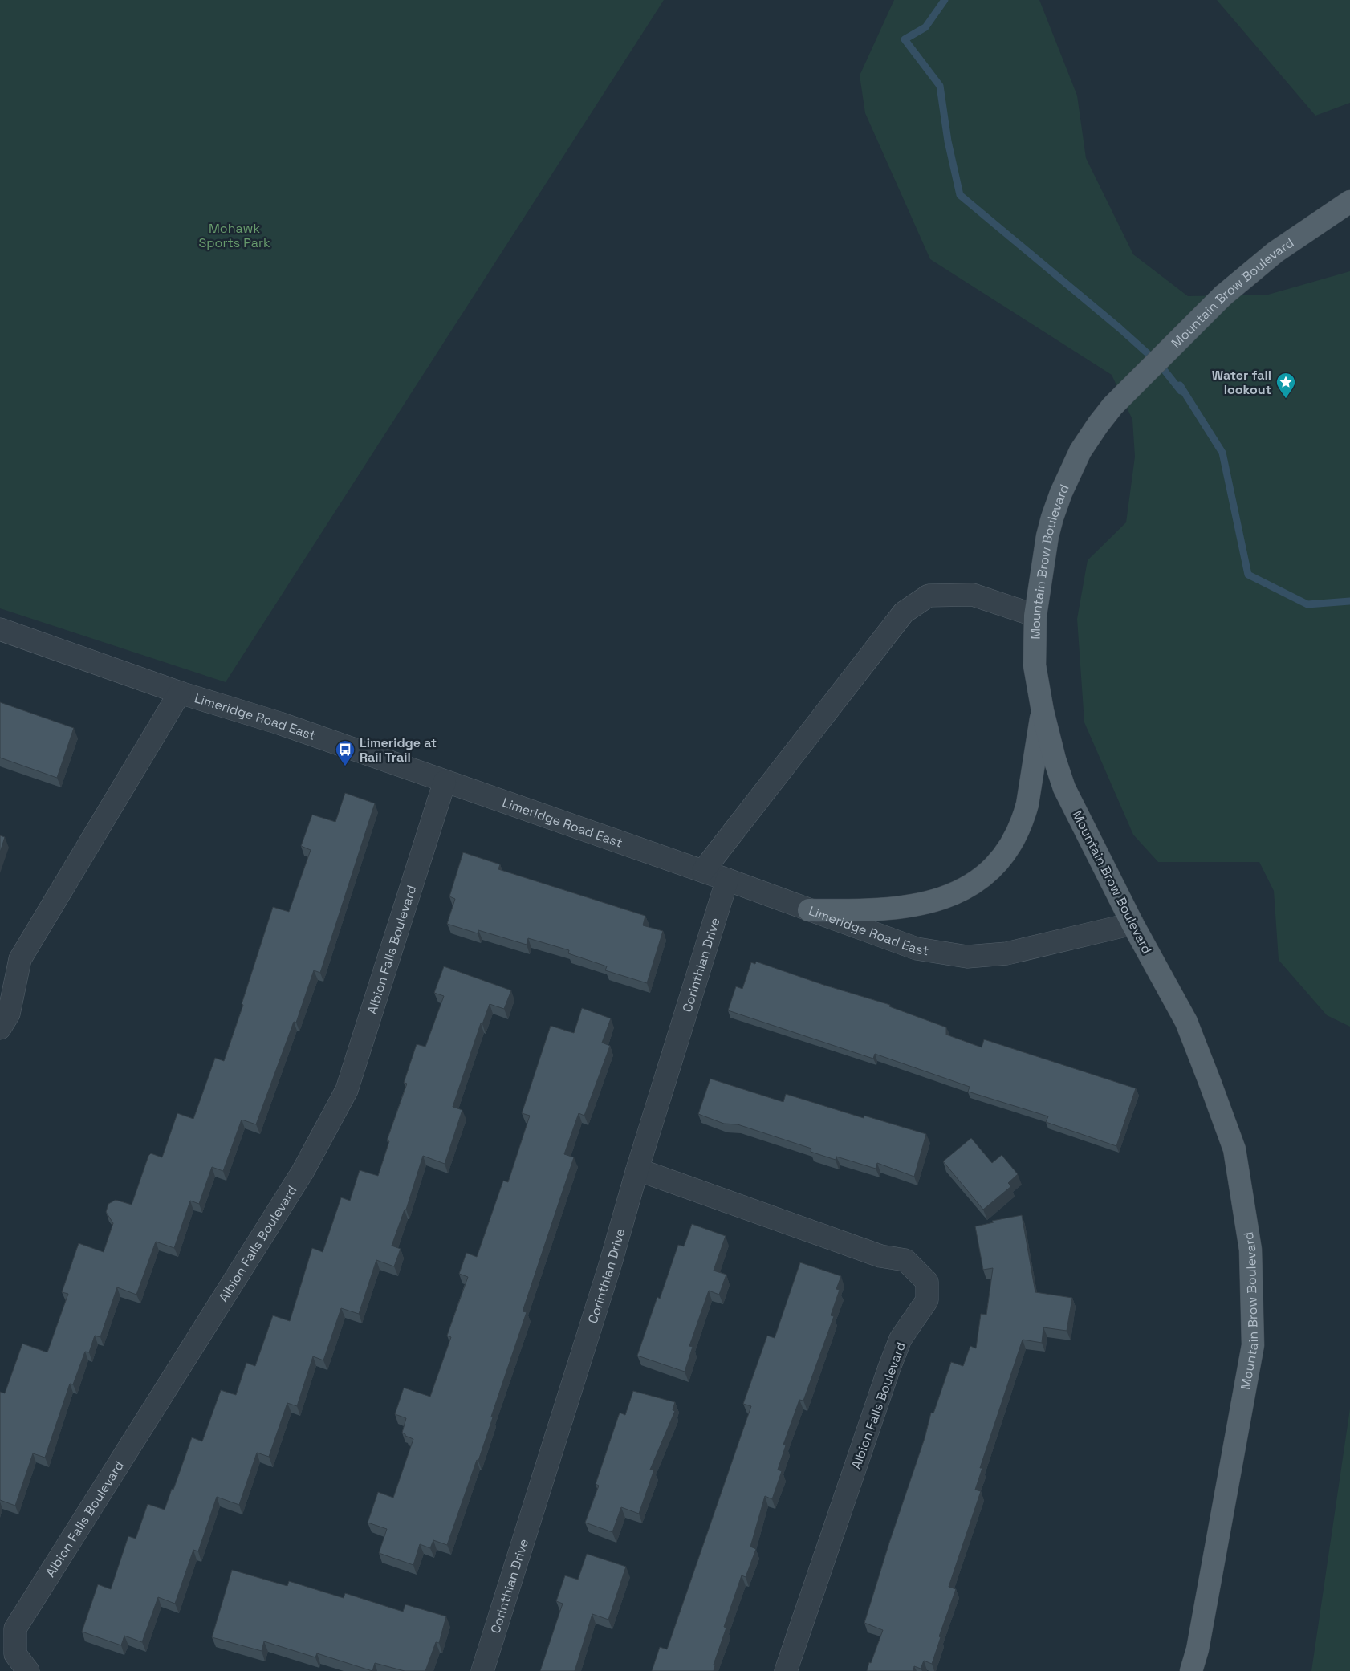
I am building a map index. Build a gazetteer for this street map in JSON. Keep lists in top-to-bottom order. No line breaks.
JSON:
{"streets":{"main road":["Mountain Brow Boulevard"],"street":["Limeridge Road East","Albion Falls Boulevard","Corinthian Drive"]},"crossings":[["Mountain Brow Boulevard","Limeridge Road East"],["Limeridge Road East","Albion Falls Boulevard"],["Limeridge Road East","Corinthian Drive"],["Albion Falls Boulevard","Corinthian Drive"]],"parks":["Mohawk Sports Park"],"places":{"place":["Water fall lookout"],"bus stop":["Limeridge at Rail Trail"]}}
